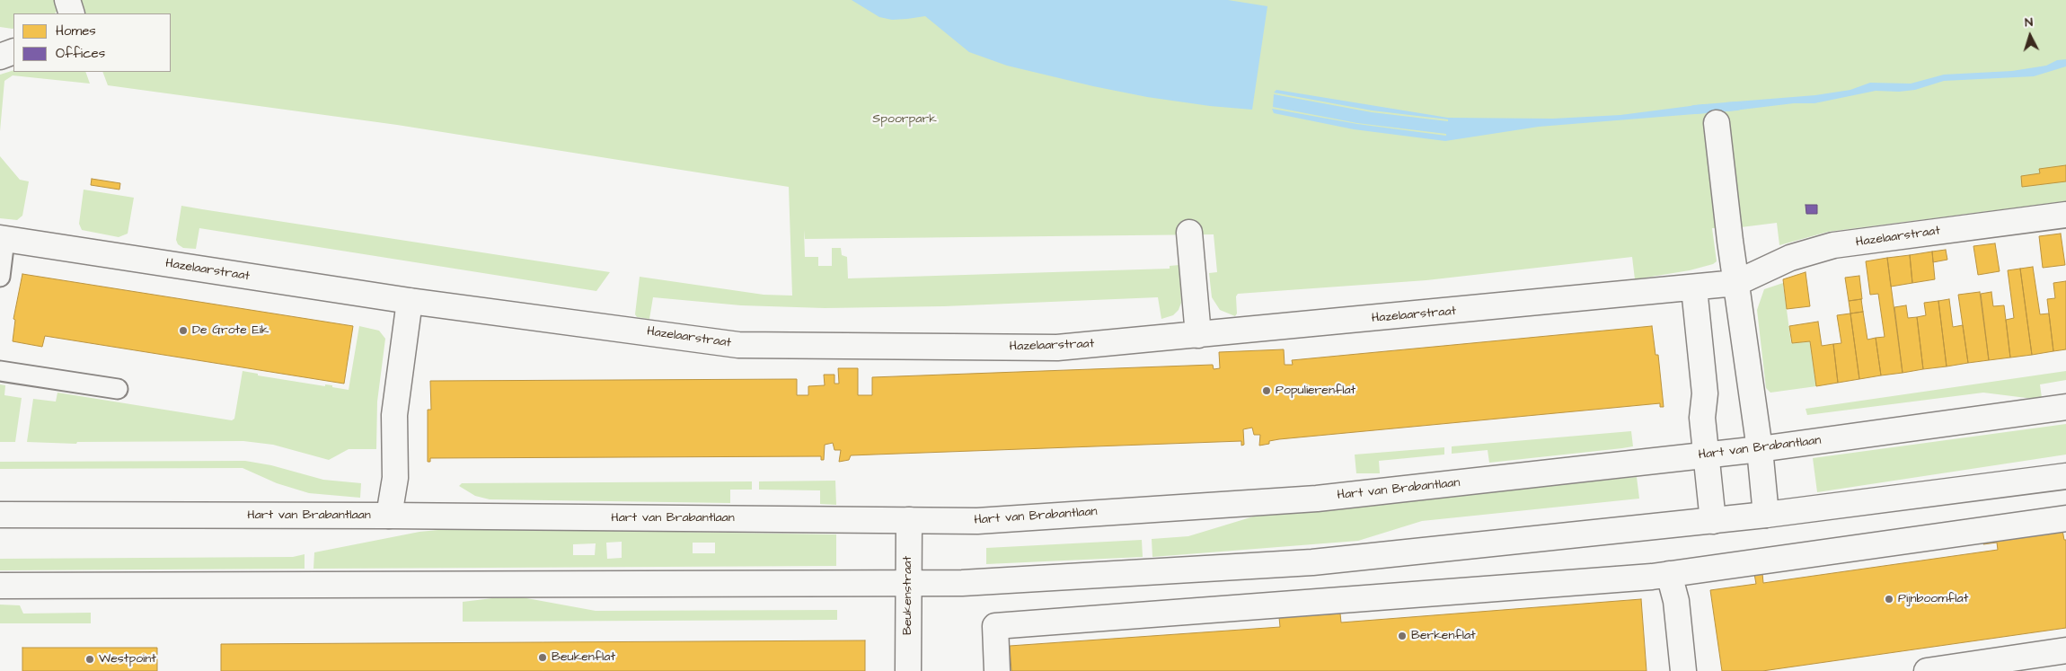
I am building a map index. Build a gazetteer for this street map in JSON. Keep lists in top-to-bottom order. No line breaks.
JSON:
{"streets":{"street":["Hazelaarstraat","Hart van Brabantlaan","Beukenstraat"]},"crossings":[["Hart van Brabantlaan","Beukenstraat"]],"parks":["Spoorpark"],"places":["De Grote Eik","Populierenflat","Pijnboomflat","Berkenflat","Beukenflat","Westpoint"],"legend":["Homes","Offices"],"north":"top"}
